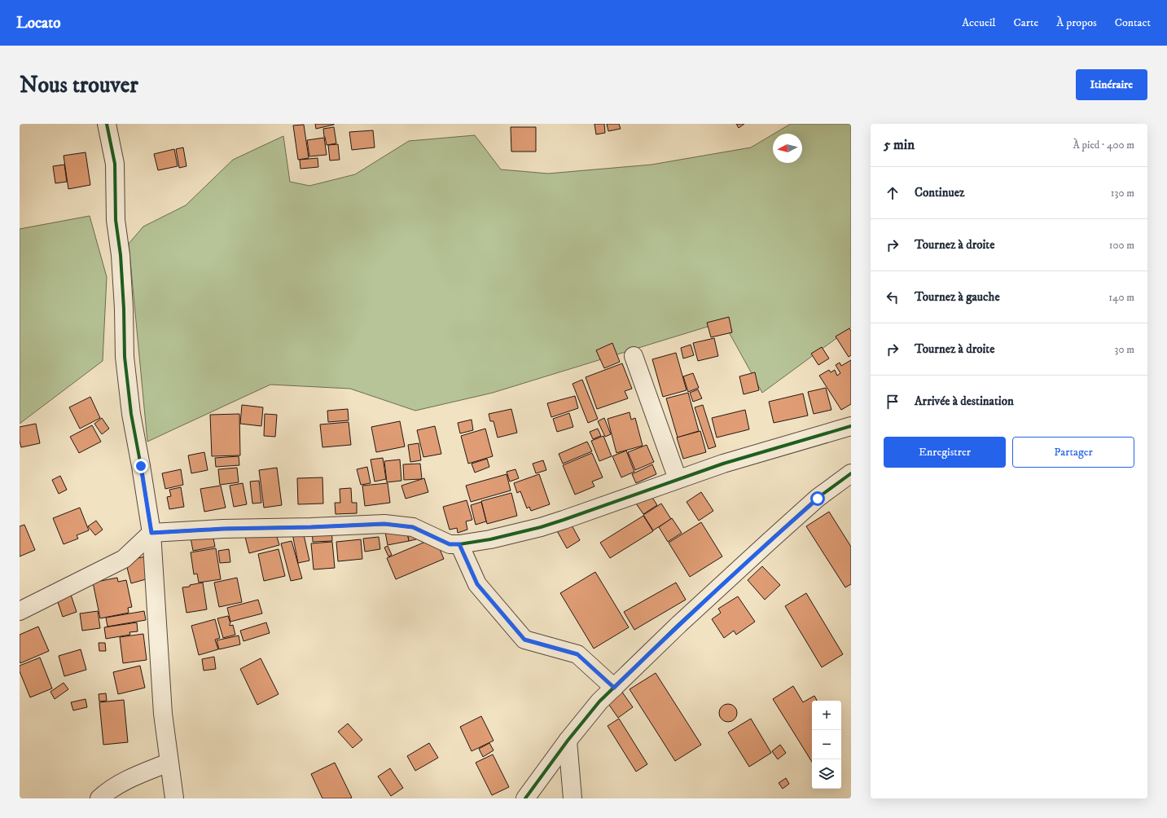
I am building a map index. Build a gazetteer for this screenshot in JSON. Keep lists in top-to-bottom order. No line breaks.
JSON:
{"north":"left","page":{"header":"Locato","nav":["Accueil","Carte","À propos","Contact"],"buttons":["Itinéraire",["Enregistrer","Partager"]],"title":"Nous trouver","heading":["5 min","À pied · 400 m"],"list":[["Continuez","130 m"],["Tournez à droite","100 m"],["Tournez à gauche","140 m"],["Tournez à droite","30 m"],"Arrivée à destination"],"map_buttons":["+","−"]}}
